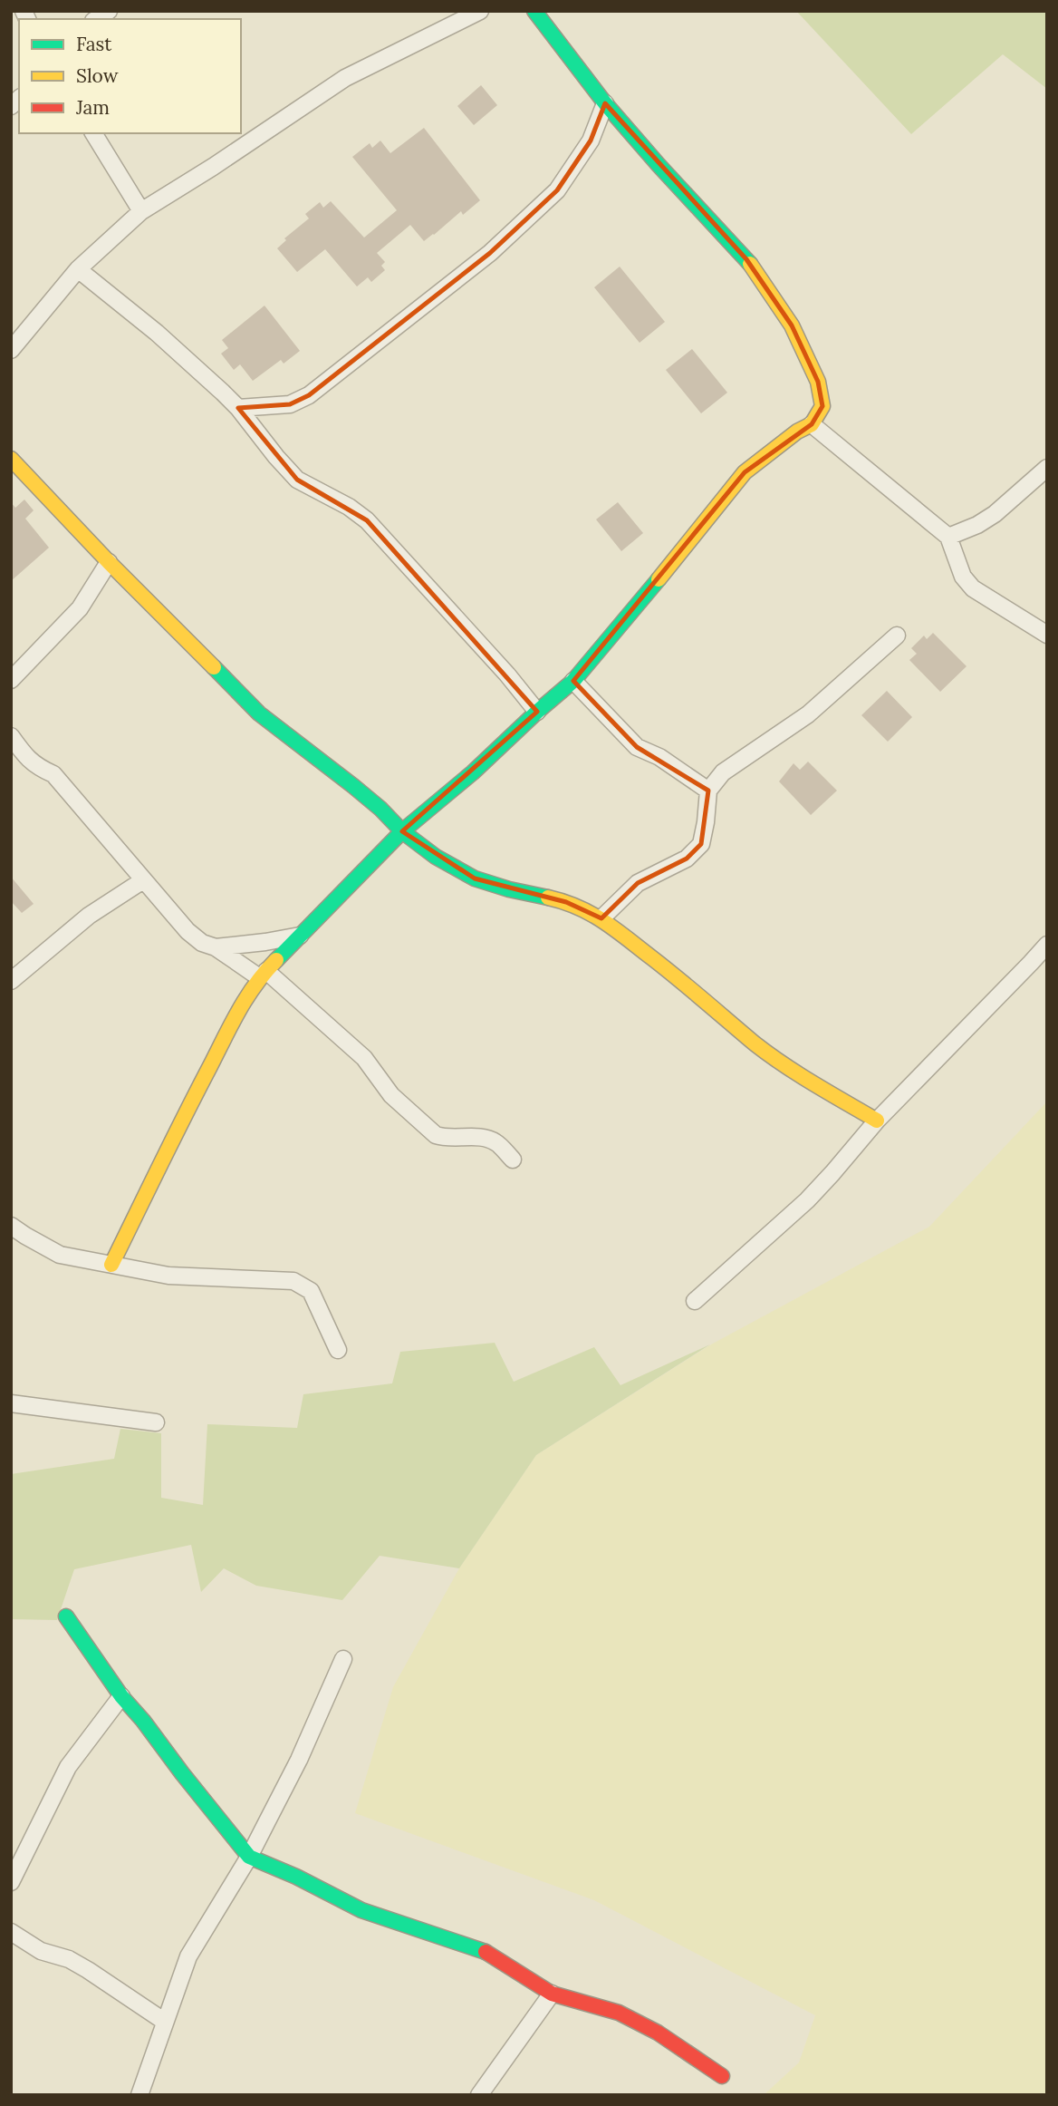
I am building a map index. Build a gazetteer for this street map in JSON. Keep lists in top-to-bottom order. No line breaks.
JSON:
{"legend":["Fast","Slow","Jam"]}
